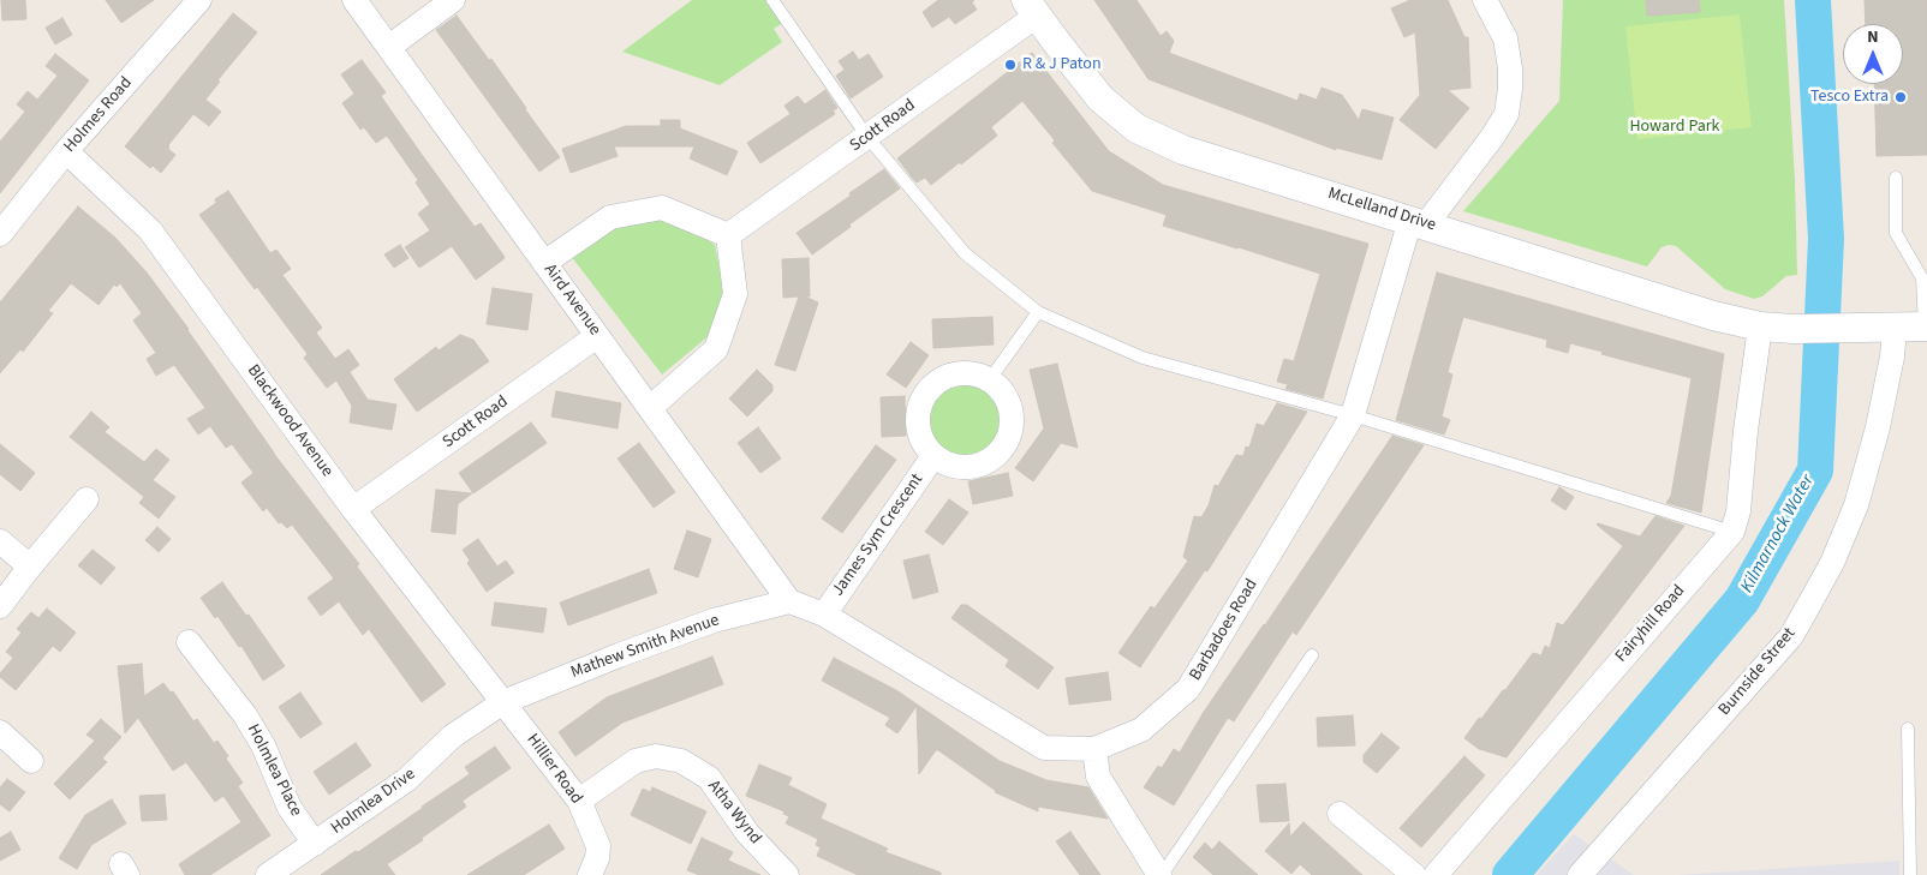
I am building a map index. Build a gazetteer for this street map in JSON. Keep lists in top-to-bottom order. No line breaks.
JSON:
{"streets":{"street":["Holmes Road","Scott Road","McLelland Drive","Aird Avenue","Blackwood Avenue","James Sym Crescent","Fairyhill Road","Barbadoes Road","Mathew Smith Avenue","Burnside Street","Hillier Road","Holmlea Place","Holmlea Drive","Atha Wynd"]},"crossings":[["Holmes Road","Blackwood Avenue"],["Scott Road","McLelland Drive"],["Scott Road","Aird Avenue"],["Scott Road","Blackwood Avenue"],["McLelland Drive","Fairyhill Road"],["McLelland Drive","Barbadoes Road"],["McLelland Drive","Burnside Street"],["Aird Avenue","Barbadoes Road"],["Aird Avenue","Mathew Smith Avenue"],["Blackwood Avenue","Mathew Smith Avenue"],["Blackwood Avenue","Hillier Road"],["Blackwood Avenue","Holmlea Drive"],["James Sym Crescent","Barbadoes Road"],["Barbadoes Road","Mathew Smith Avenue"],["Mathew Smith Avenue","Hillier Road"],["Mathew Smith Avenue","Holmlea Drive"],["Hillier Road","Holmlea Drive"],["Hillier Road","Atha Wynd"],["Holmlea Place","Holmlea Drive"]],"water":["Kilmarnock Water"],"parks":["Howard Park"],"places":["R & J Paton","Tesco Extra"],"north":"top"}
